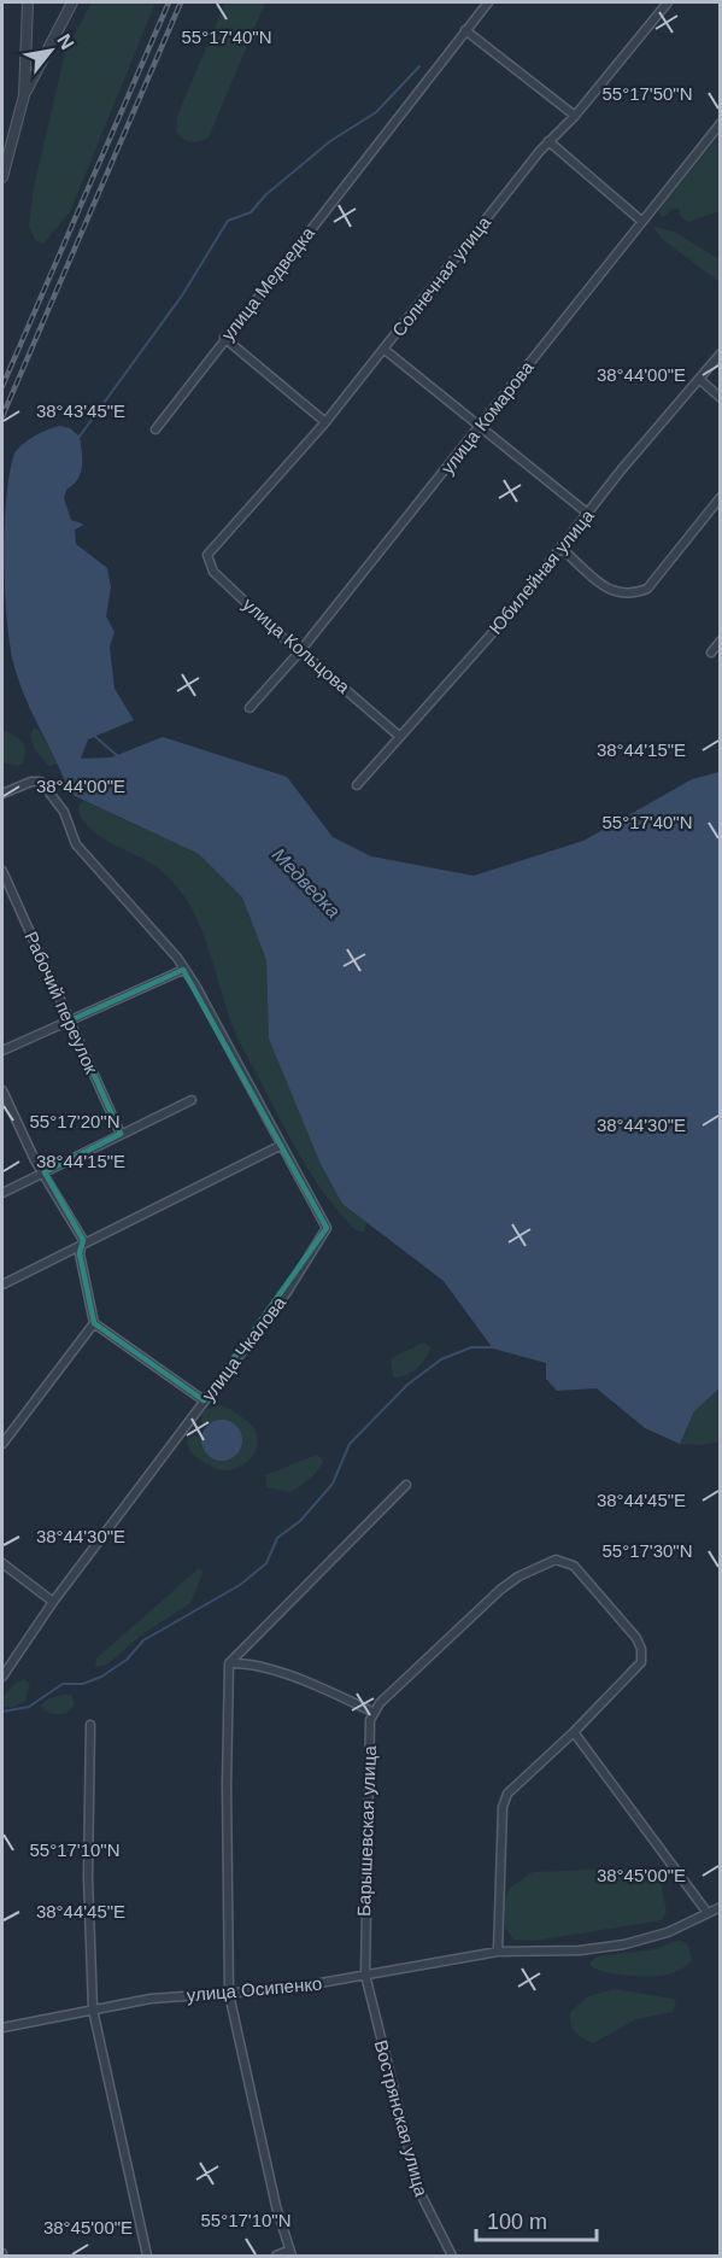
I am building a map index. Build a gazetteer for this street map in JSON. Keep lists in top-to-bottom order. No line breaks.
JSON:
{"streets":{"street":["Солнечная улица","улица Медведка","улица Комарова","Юбилейная улица","улица Кольцова","Рабочий переулок","улица Чкалова","Барышевская улица","улица Осипенко","Вострянская улица"]},"crossings":[["Солнечная улица","улица Кольцова"],["улица Комарова","улица Кольцова"],["Юбилейная улица","улица Кольцова"],["Барышевская улица","улица Осипенко"],["Барышевская улица","Вострянская улица"],["улица Осипенко","Вострянская улица"]],"water":["Медведка"],"scale_bar":"100 m","north":"top right","coordinates":["55°17'40\"N","55°17'50\"N","38°44'00\"E","38°43'45\"E","38°44'15\"E","55°17'20\"N","38°44'30\"E","38°44'45\"E","55°17'30\"N","55°17'10\"N","38°45'00\"E"]}
